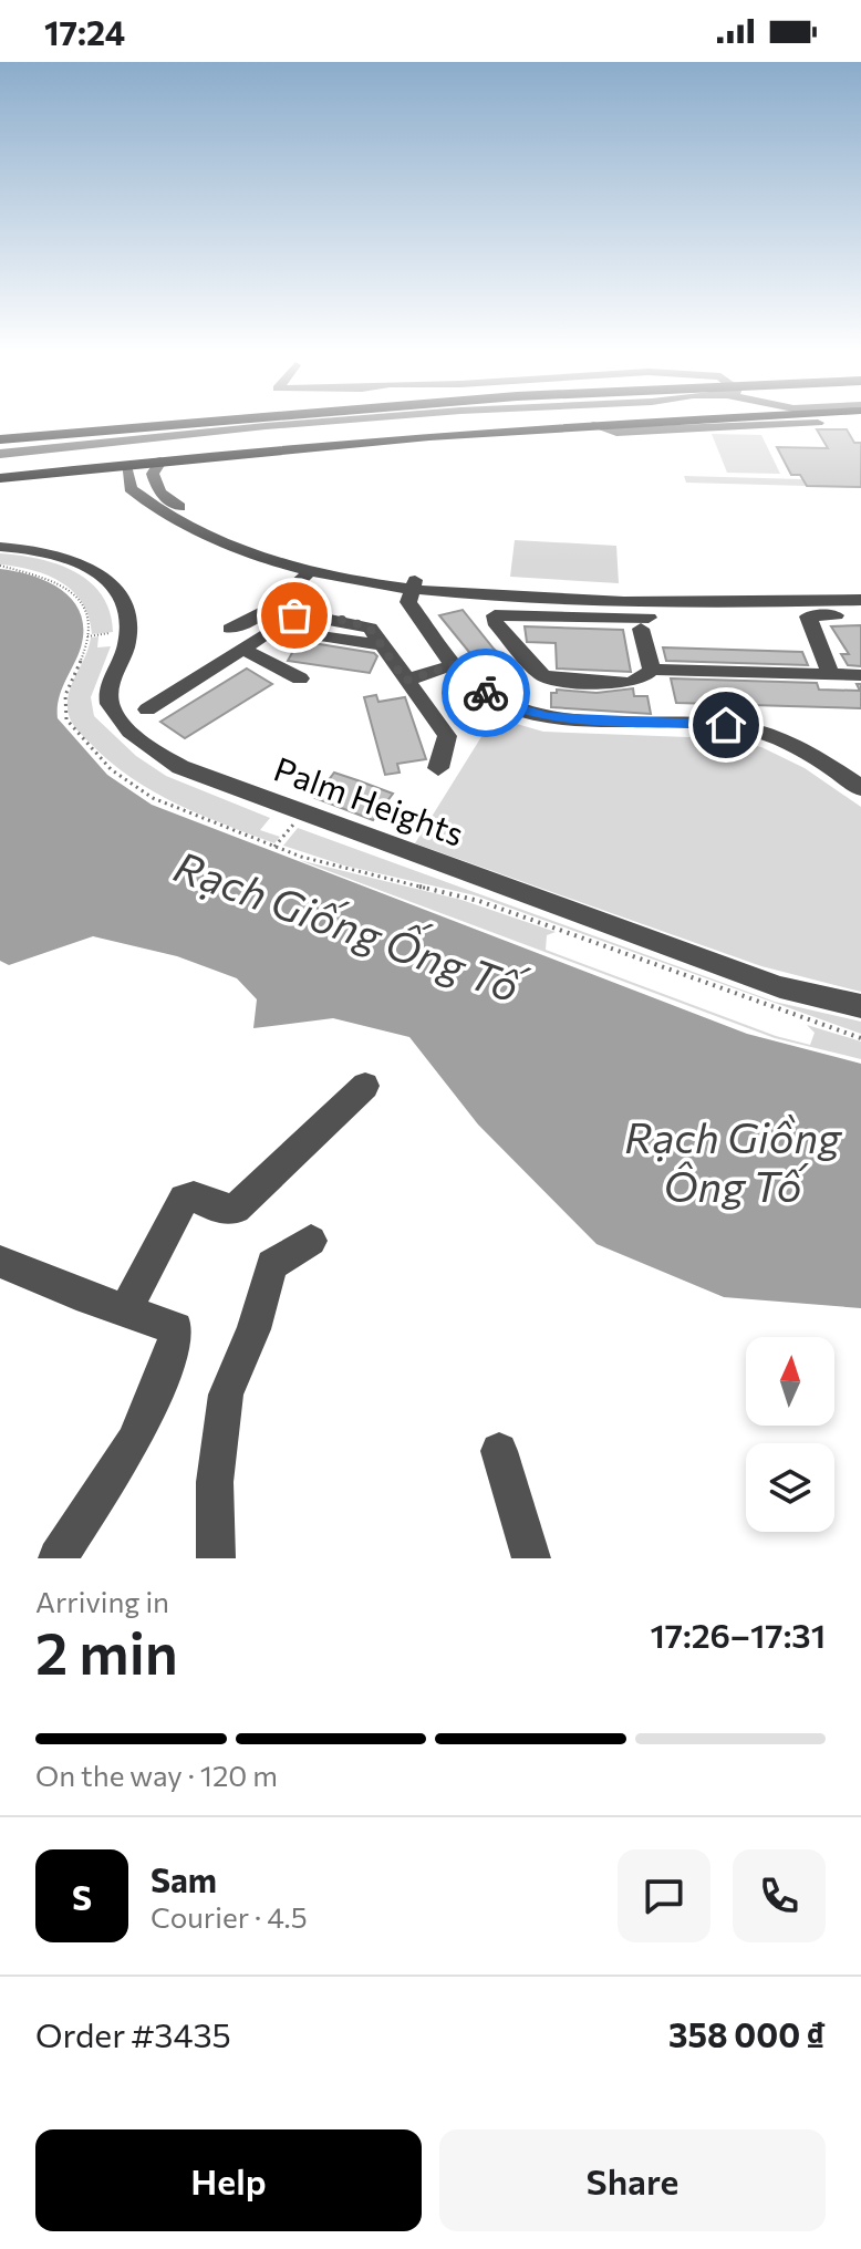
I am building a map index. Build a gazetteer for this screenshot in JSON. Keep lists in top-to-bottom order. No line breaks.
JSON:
{"streets":{"street":["Palm Heights"]},"water":["Rạch Giống Ống Tố","Rạch Giồng Ông Tố"],"north":"top","page":{"status":"17:24","heading":["2 min","Arriving in","17:26–17:31"],"panel":["Sam","Courier · 4.5","Order #3435","358 000 ₫"],"bar":"On the way · 120 m","round":"S","buttons":["Help","Share"]}}
